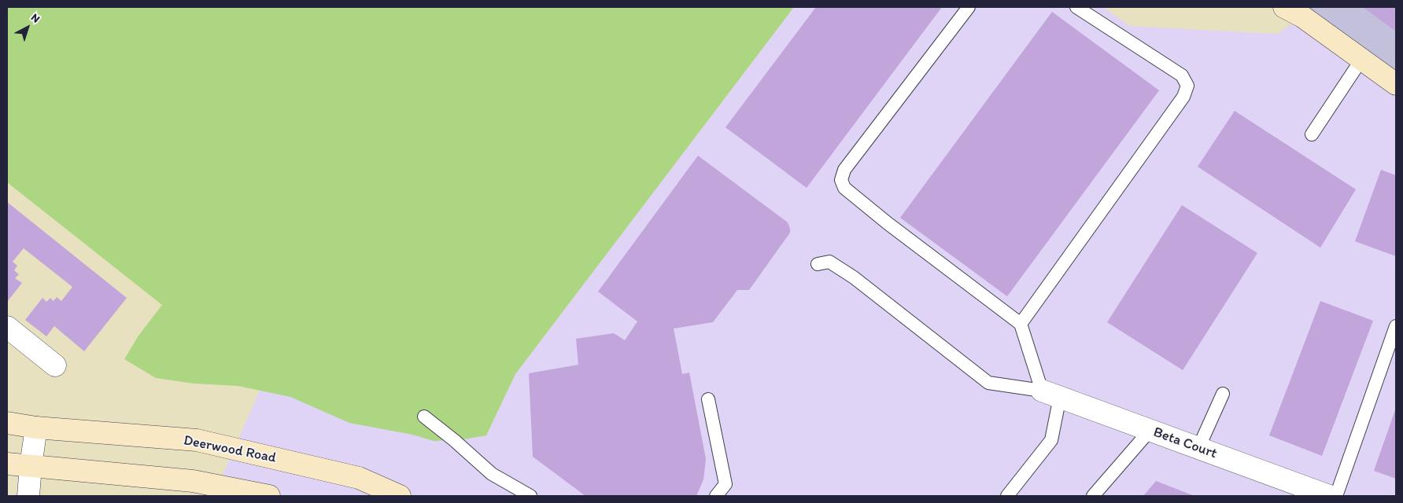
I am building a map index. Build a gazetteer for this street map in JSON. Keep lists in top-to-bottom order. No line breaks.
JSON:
{"streets":{"street":["Beta Court","Deerwood Road"]},"north":"top right"}
